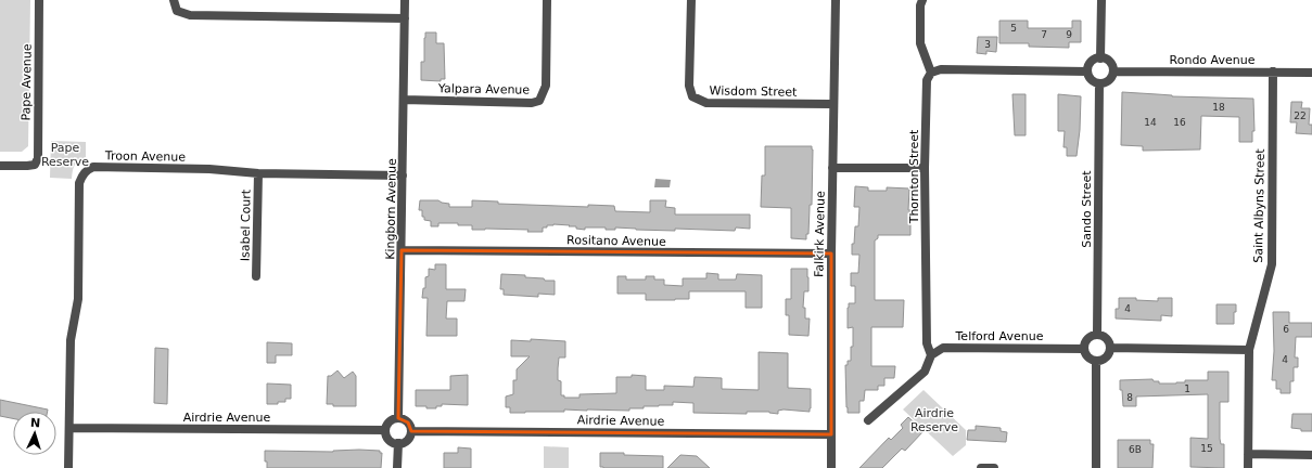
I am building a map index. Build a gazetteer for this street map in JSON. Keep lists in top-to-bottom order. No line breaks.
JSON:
{"streets":{"street":["Rondo Avenue","Pape Avenue","Yalpara Avenue","Wisdom Street","Troon Avenue","Thornton Street","Saint Albyns Street","Kingborn Avenue","Sando Street","Isabel Court","Falkirk Avenue","Rositano Avenue","Telford Avenue","Airdrie Avenue"]},"crossings":[["Rondo Avenue","Saint Albyns Street"],["Rondo Avenue","Sando Street"],["Yalpara Avenue","Kingborn Avenue"],["Wisdom Street","Falkirk Avenue"],["Troon Avenue","Kingborn Avenue"],["Troon Avenue","Isabel Court"],["Troon Avenue","Airdrie Avenue"],["Thornton Street","Telford Avenue"],["Kingborn Avenue","Rositano Avenue"],["Kingborn Avenue","Airdrie Avenue"],["Sando Street","Telford Avenue"],["Falkirk Avenue","Rositano Avenue"],["Falkirk Avenue","Airdrie Avenue"]],"parks":["Pape Reserve","Airdrie Reserve"],"house_numbers":["5","7","9","3","18","22","14","16","4","6","4","1","8","15","6B"],"north":"top"}
